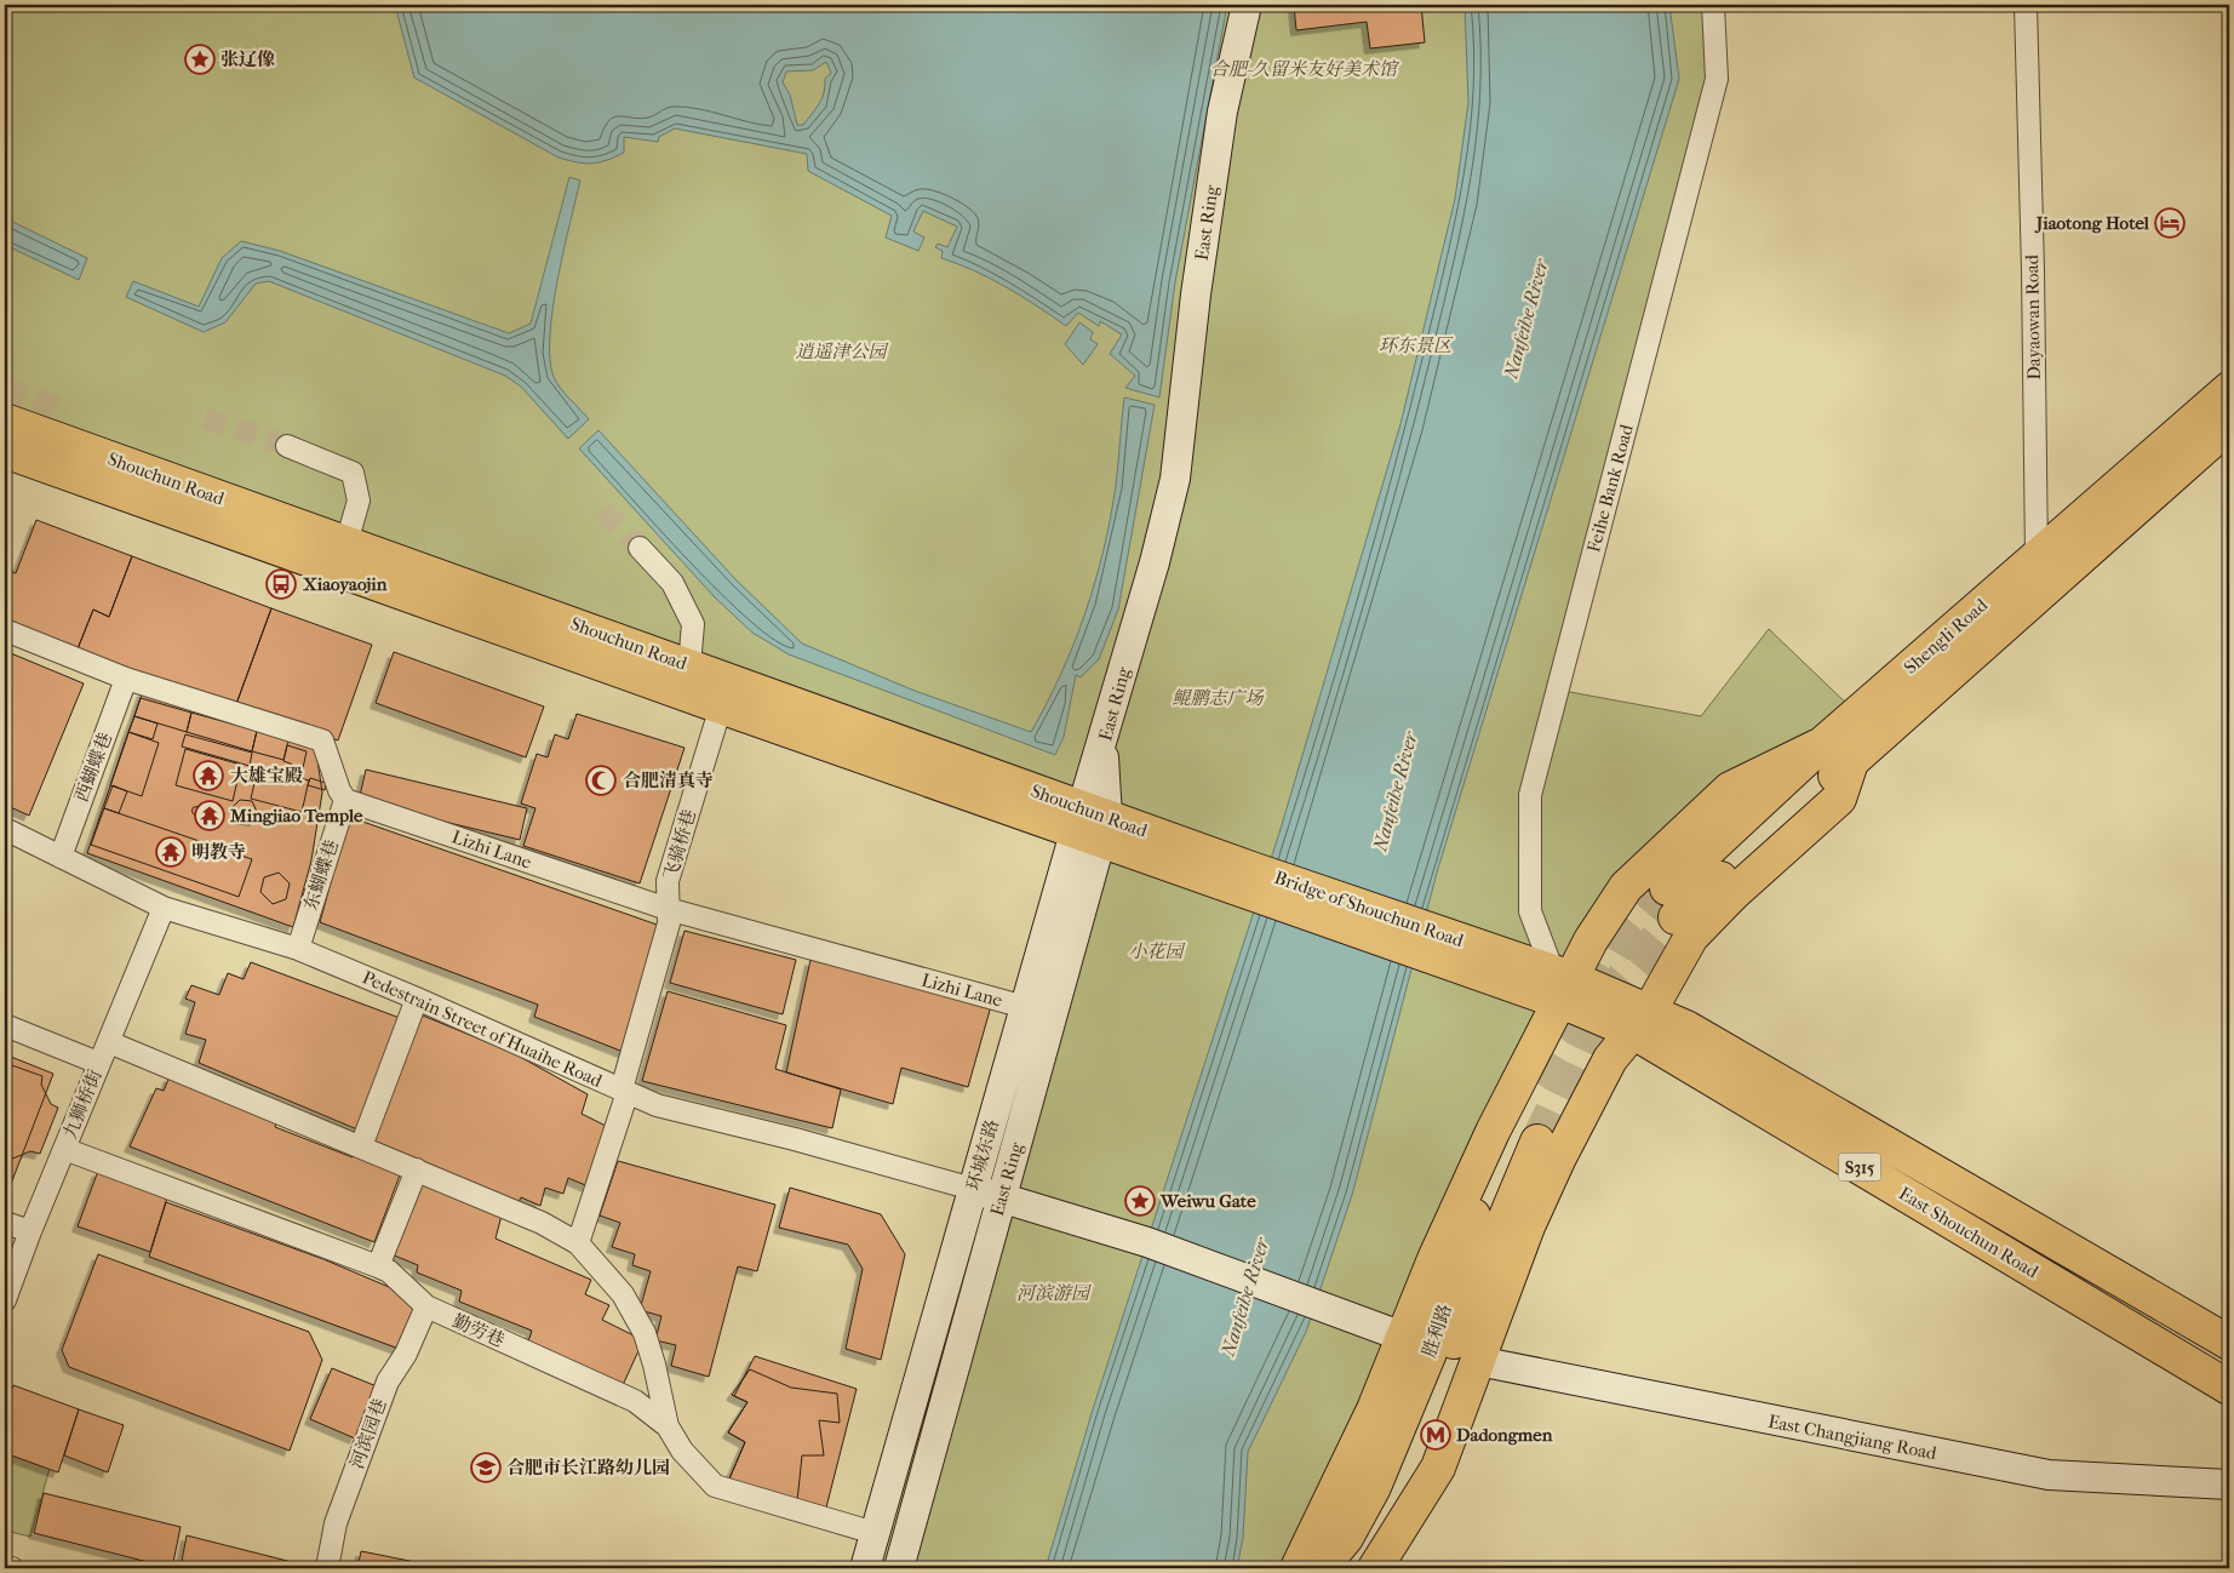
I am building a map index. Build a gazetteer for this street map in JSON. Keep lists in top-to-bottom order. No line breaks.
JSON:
{"streets":{"main road":["Shouchun Road","Shengli Road","Bridge of Shouchun Road","S315","East Shouchun Road","胜利路"],"street":["East Ring","Dayaowan Road","Feihe Bank Road","西蝴蝶巷","飞骑桥巷","Lizhi Lane","东蝴蝶巷","Pedestrain Street of Huaihe Road","九狮桥街","环城东路","勤劳巷","河滨园巷","East Changjiang Road"]},"crossings":[["East Ring","Shouchun Road"],["East Ring","环城东路"],["Dayaowan Road","Shengli Road"],["Shouchun Road","飞骑桥巷"],["Shouchun Road","Bridge of Shouchun Road"],["Shouchun Road","环城东路"],["Feihe Bank Road","East Shouchun Road"],["西蝴蝶巷","Pedestrain Street of Huaihe Road"],["飞骑桥巷","Lizhi Lane"],["飞骑桥巷","Pedestrain Street of Huaihe Road"],["Lizhi Lane","东蝴蝶巷"],["Lizhi Lane","环城东路"],["东蝴蝶巷","Pedestrain Street of Huaihe Road"],["Bridge of Shouchun Road","East Shouchun Road"],["Pedestrain Street of Huaihe Road","九狮桥街"],["Pedestrain Street of Huaihe Road","环城东路"],["九狮桥街","勤劳巷"],["环城东路","勤劳巷"],["勤劳巷","河滨园巷"]],"water":["Nanfeihe River"],"parks":["合肥-久留米友好美术馆","环东景区","逍遥津公园","鲲鹏志广场","小花园","河滨游园"],"places":{"place":["张辽像","Weiwu Gate"],"hotel":["Jiaotong Hotel"],"bus stop":["Xiaoyaojin"],"temple":["大雄宝殿","Mingjiao Temple","明教寺"],"mosque":["合肥清真寺"],"metro station":["Dadongmen"],"school or university":["合肥市长江路幼儿园"]}}
